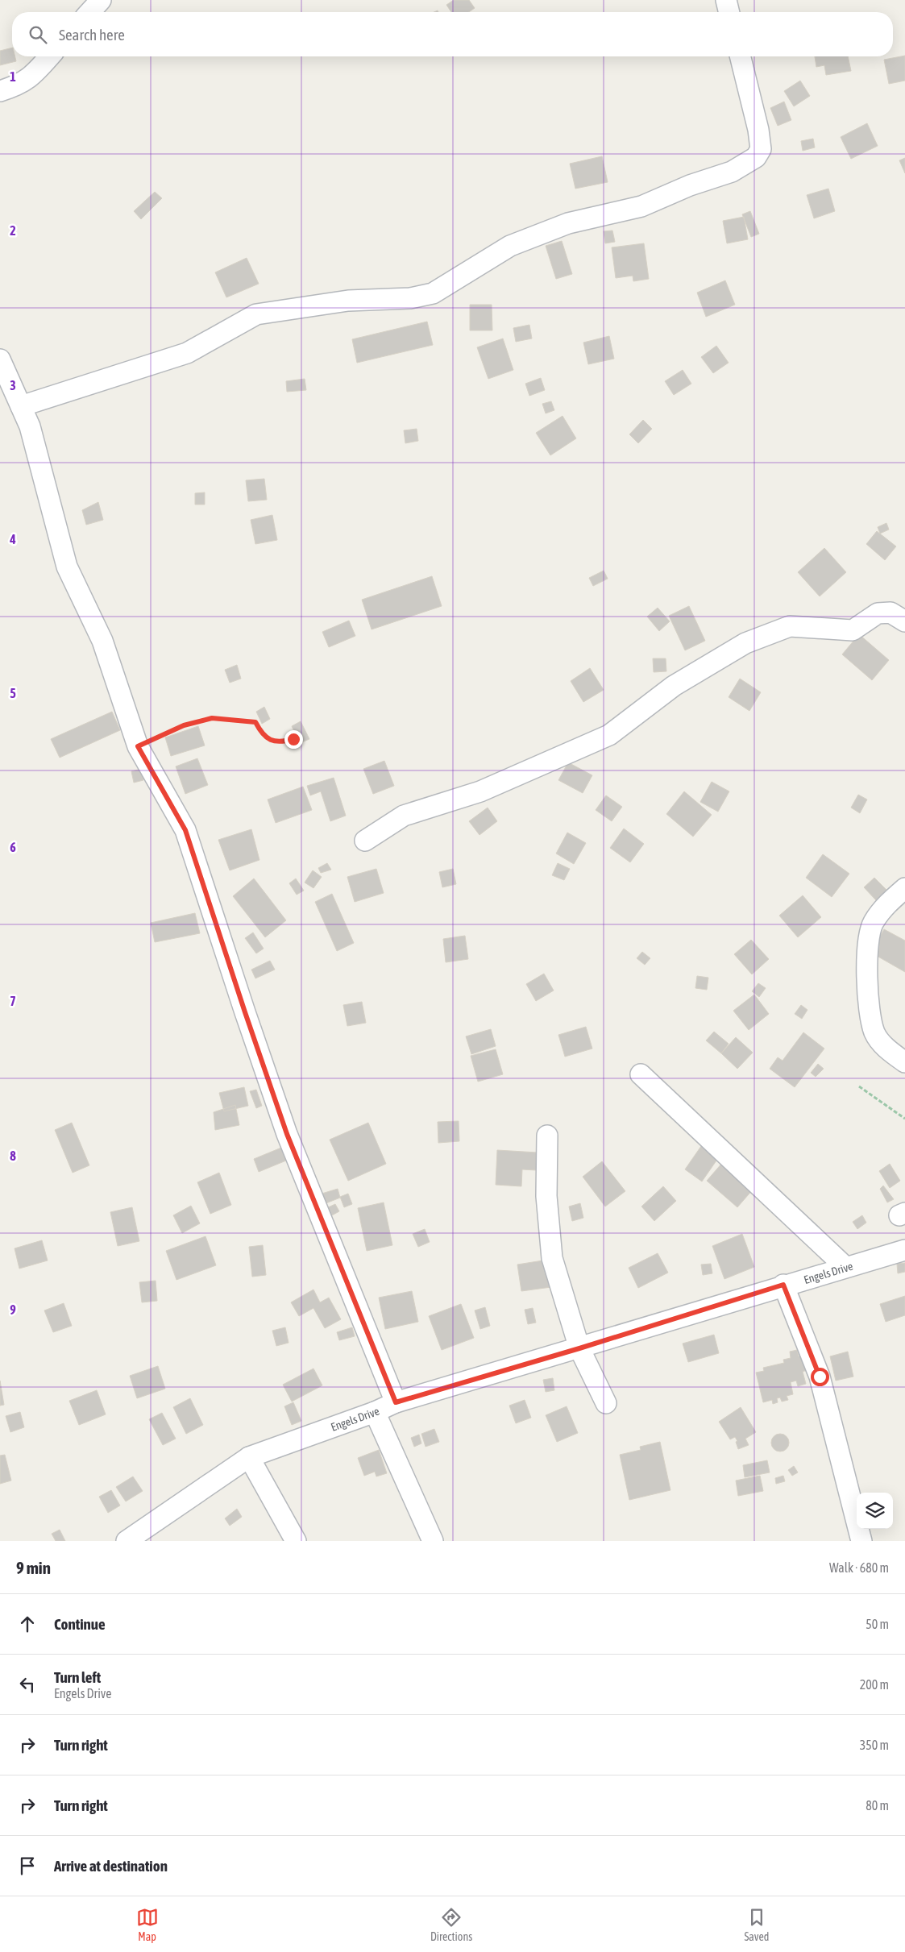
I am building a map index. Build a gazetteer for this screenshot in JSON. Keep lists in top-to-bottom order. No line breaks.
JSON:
{"streets":{"street":["Engels Drive"]},"page":{"search":"Search here","heading":["9 min","Walk · 680 m"],"list":[["Continue","50 m"],["Turn left","Engels Drive","200 m"],["Turn right","350 m"],["Turn right","80 m"],"Arrive at destination"],"nav":["Map","Directions","Saved"]},"grid":{"rows":["1","2","3","4","5","6","7","8","9"]}}
